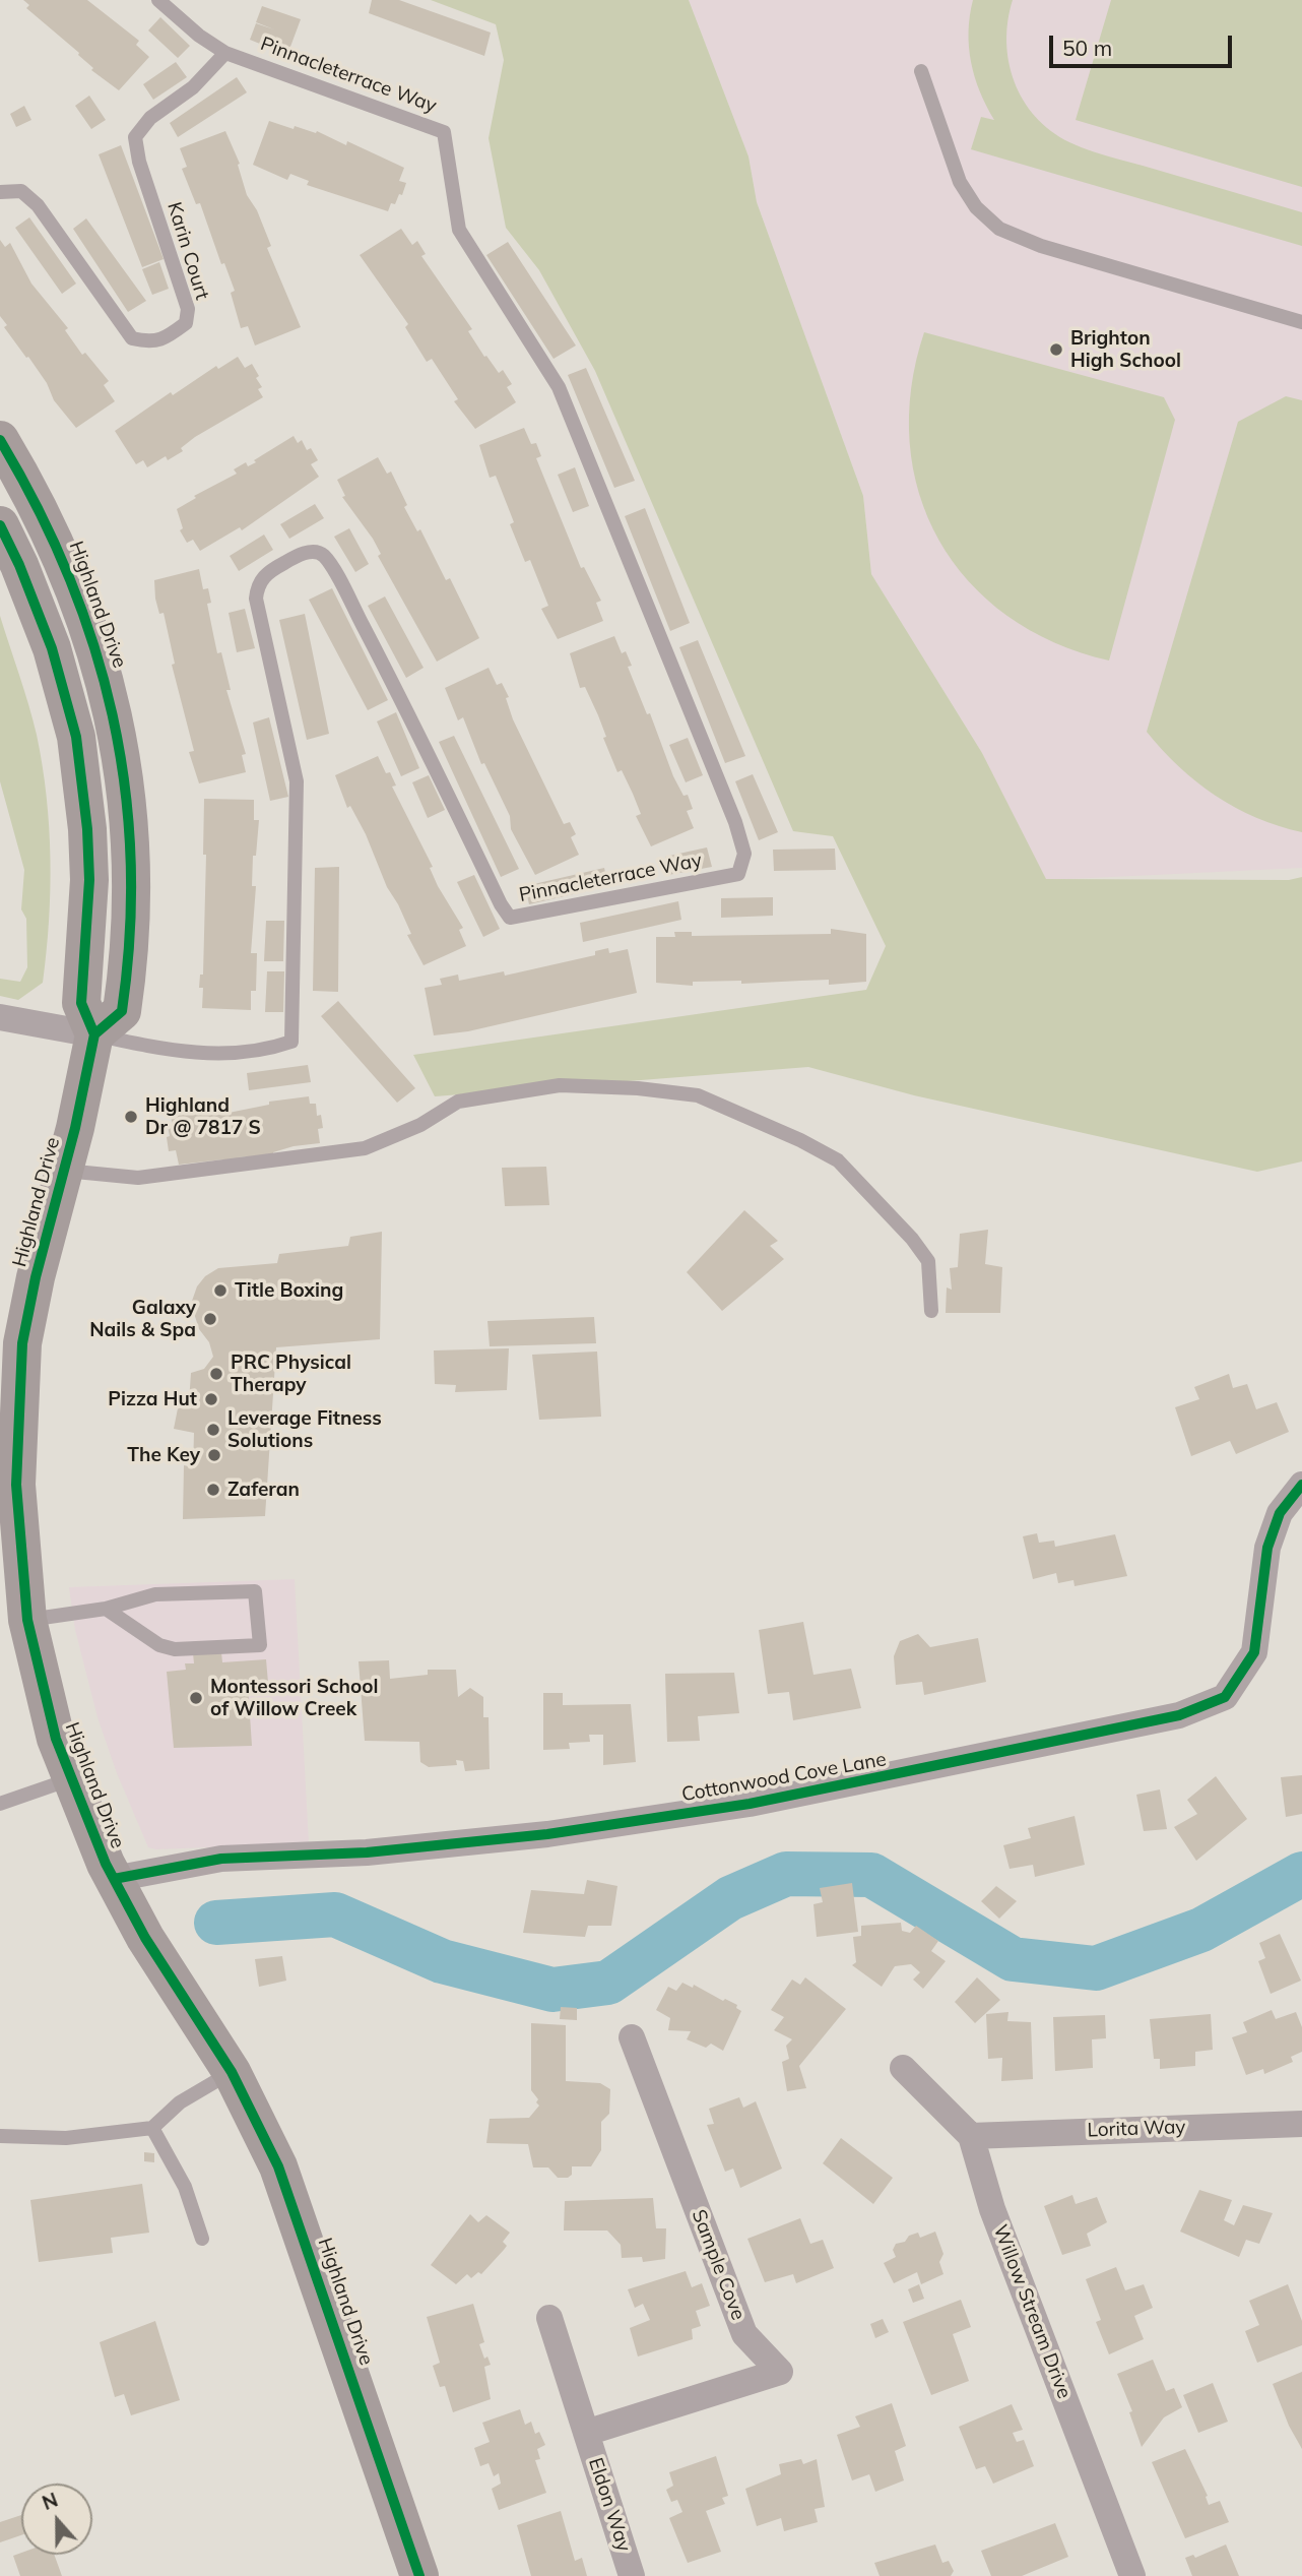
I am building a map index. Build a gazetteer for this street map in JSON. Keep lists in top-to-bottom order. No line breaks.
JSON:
{"streets":{"main road":["Highland Drive"],"street":["Cottonwood Cove Lane","Lorita Way","Sample Cove","Willow Stream Drive","Eldon Way"],"lane":["Pinnacleterrace Way","Karin Court"]},"crossings":[["Pinnacleterrace Way","Karin Court"],["Pinnacleterrace Way","Highland Drive"],["Highland Drive","Cottonwood Cove Lane"],["Lorita Way","Willow Stream Drive"],["Sample Cove","Eldon Way"]],"places":["Brighton High School","Highland Dr @ 7817 S","Title Boxing","Galaxy Nails & Spa","PRC Physical Therapy","Pizza Hut","Leverage Fitness Solutions","The Key","Zaferan","Montessori School of Willow Creek"],"scale_bar":"50 m","north":"top"}
